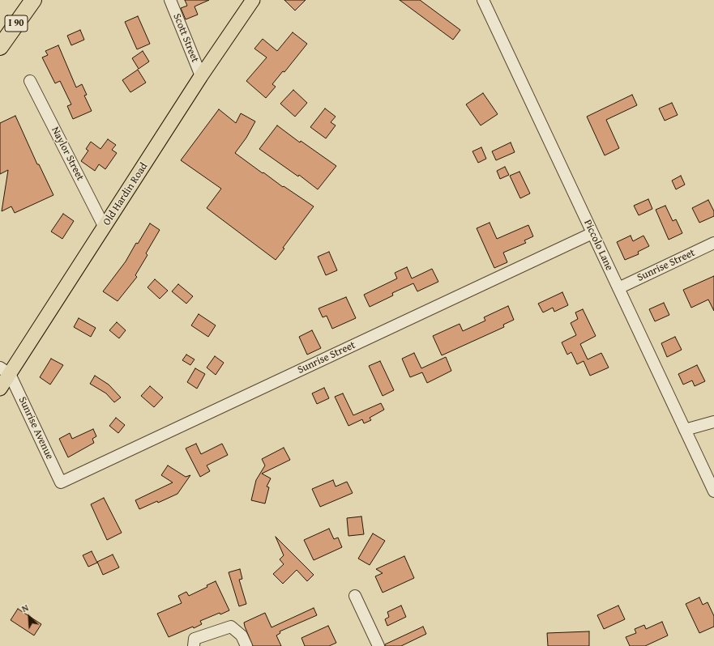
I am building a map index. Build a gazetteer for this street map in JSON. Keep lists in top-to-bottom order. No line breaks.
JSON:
{"streets":{"highway":["I 90"],"main road":["Old Hardin Road"],"street":["Scott Street","Naylor Street","Piccolo Lane","Sunrise Street","Sunrise Avenue"]},"crossings":[["Scott Street","Old Hardin Road"],["Naylor Street","Old Hardin Road"],["Old Hardin Road","Sunrise Avenue"],["Piccolo Lane","Sunrise Street"],["Sunrise Street","Sunrise Avenue"]],"north":"top left"}
